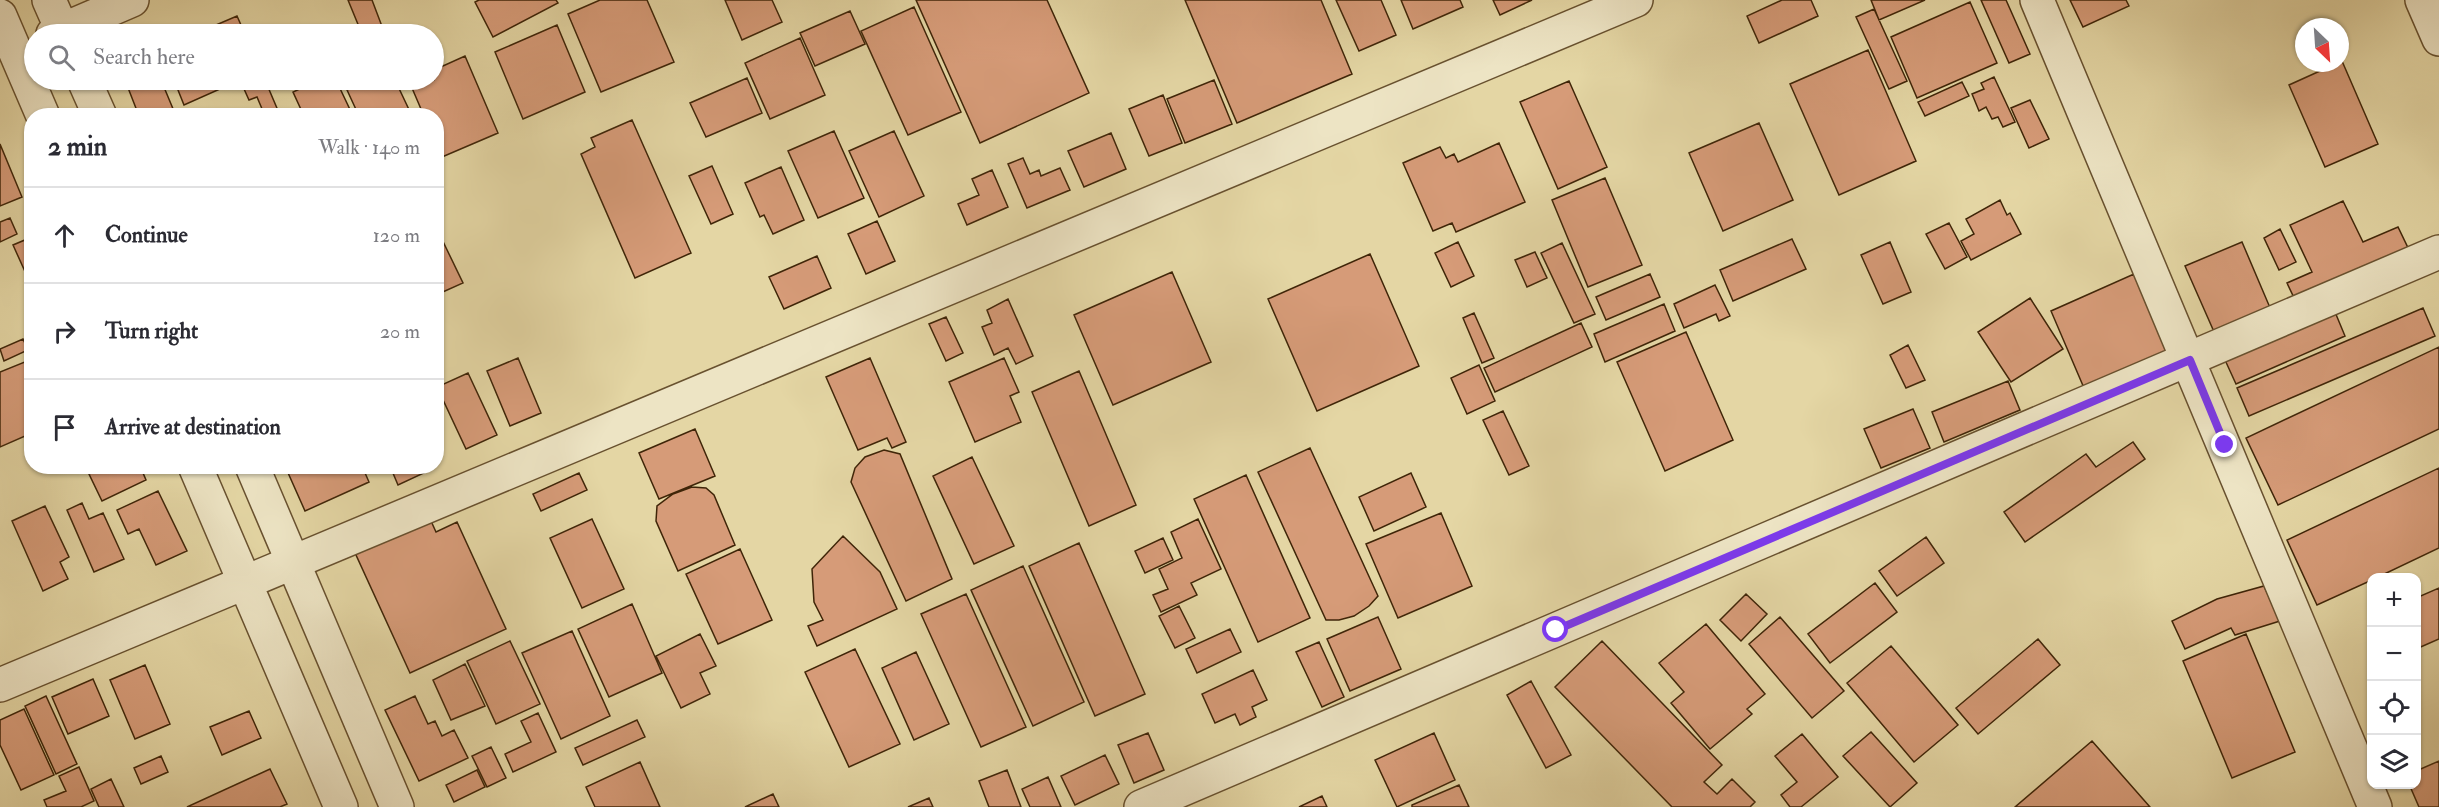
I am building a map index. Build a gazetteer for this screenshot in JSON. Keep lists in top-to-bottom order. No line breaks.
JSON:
{"north":"bottom right","page":{"search":"Search here","heading":["2 min","Walk · 140 m"],"list":[["Continue","120 m"],["Turn right","20 m"],"Arrive at destination"],"map_buttons":["+","−"]}}
